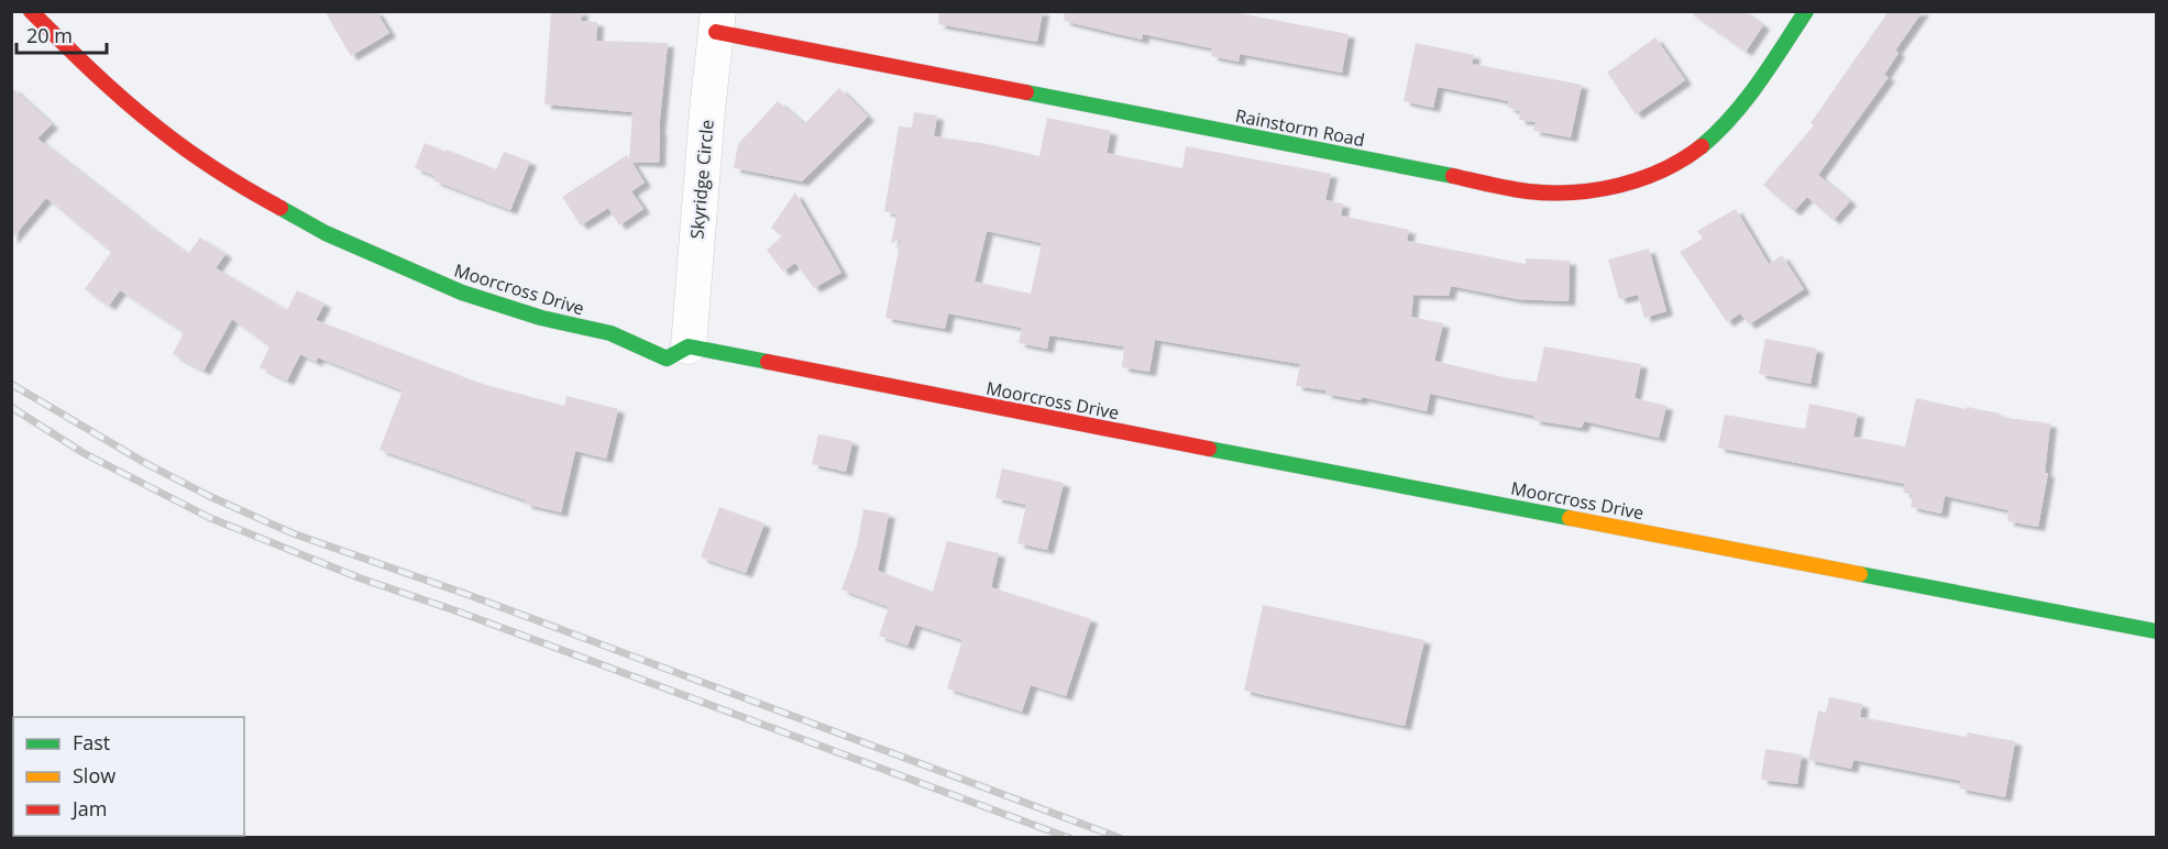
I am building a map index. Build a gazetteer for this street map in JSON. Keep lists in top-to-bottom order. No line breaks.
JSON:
{"streets":{"street":["Rainstorm Road","Skyridge Circle","Moorcross Drive"]},"crossings":[["Rainstorm Road","Skyridge Circle"],["Skyridge Circle","Moorcross Drive"]],"legend":["Fast","Slow","Jam"],"scale_bar":"20 m"}
